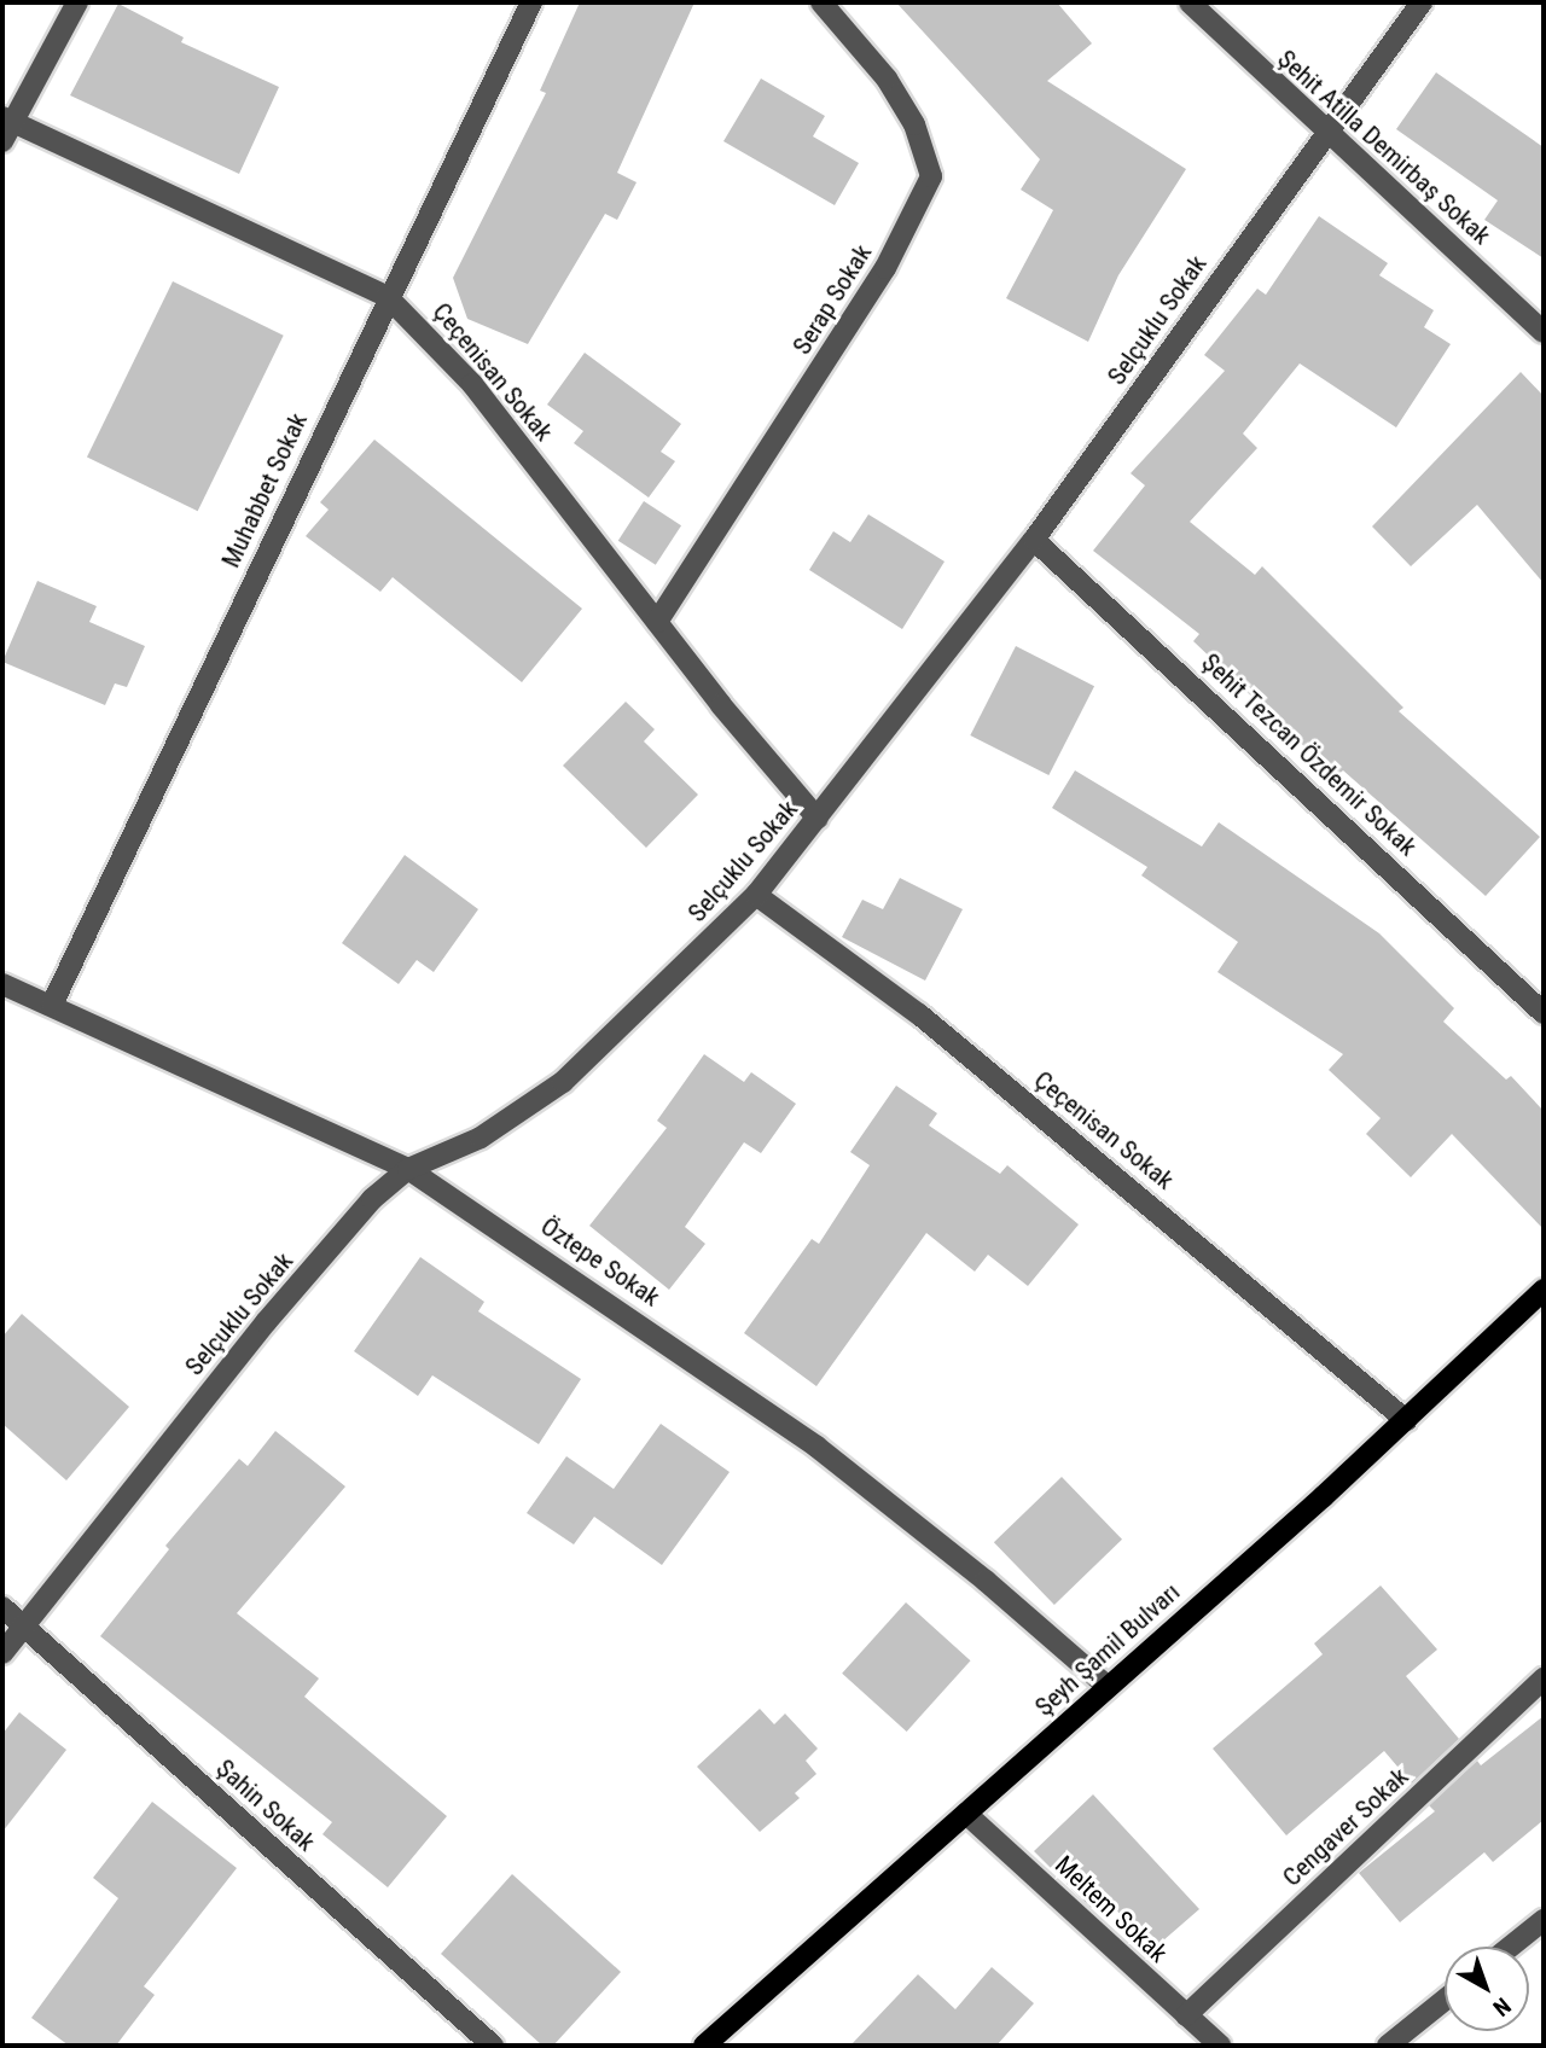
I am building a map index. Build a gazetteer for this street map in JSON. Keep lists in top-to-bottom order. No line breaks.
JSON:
{"streets":{"main road":["Şeyh Şamil Bulvarı"],"street":["Şehit Atilla Demirbaş Sokak","Serap Sokak","Selçuklu Sokak","Çeçenisan Sokak","Muhabbet Sokak","Şehit Tezcan Özdemir Sokak","Öztepe Sokak","Şahin Sokak","Cengaver Sokak","Meltem Sokak"]},"crossings":[["Şehit Atilla Demirbaş Sokak","Selçuklu Sokak"],["Serap Sokak","Çeçenisan Sokak"],["Selçuklu Sokak","Çeçenisan Sokak"],["Selçuklu Sokak","Şehit Tezcan Özdemir Sokak"],["Selçuklu Sokak","Öztepe Sokak"],["Selçuklu Sokak","Şahin Sokak"],["Çeçenisan Sokak","Muhabbet Sokak"],["Çeçenisan Sokak","Şeyh Şamil Bulvarı"],["Muhabbet Sokak","Öztepe Sokak"],["Öztepe Sokak","Şeyh Şamil Bulvarı"],["Şeyh Şamil Bulvarı","Meltem Sokak"],["Cengaver Sokak","Meltem Sokak"]],"north":"bottom right"}
